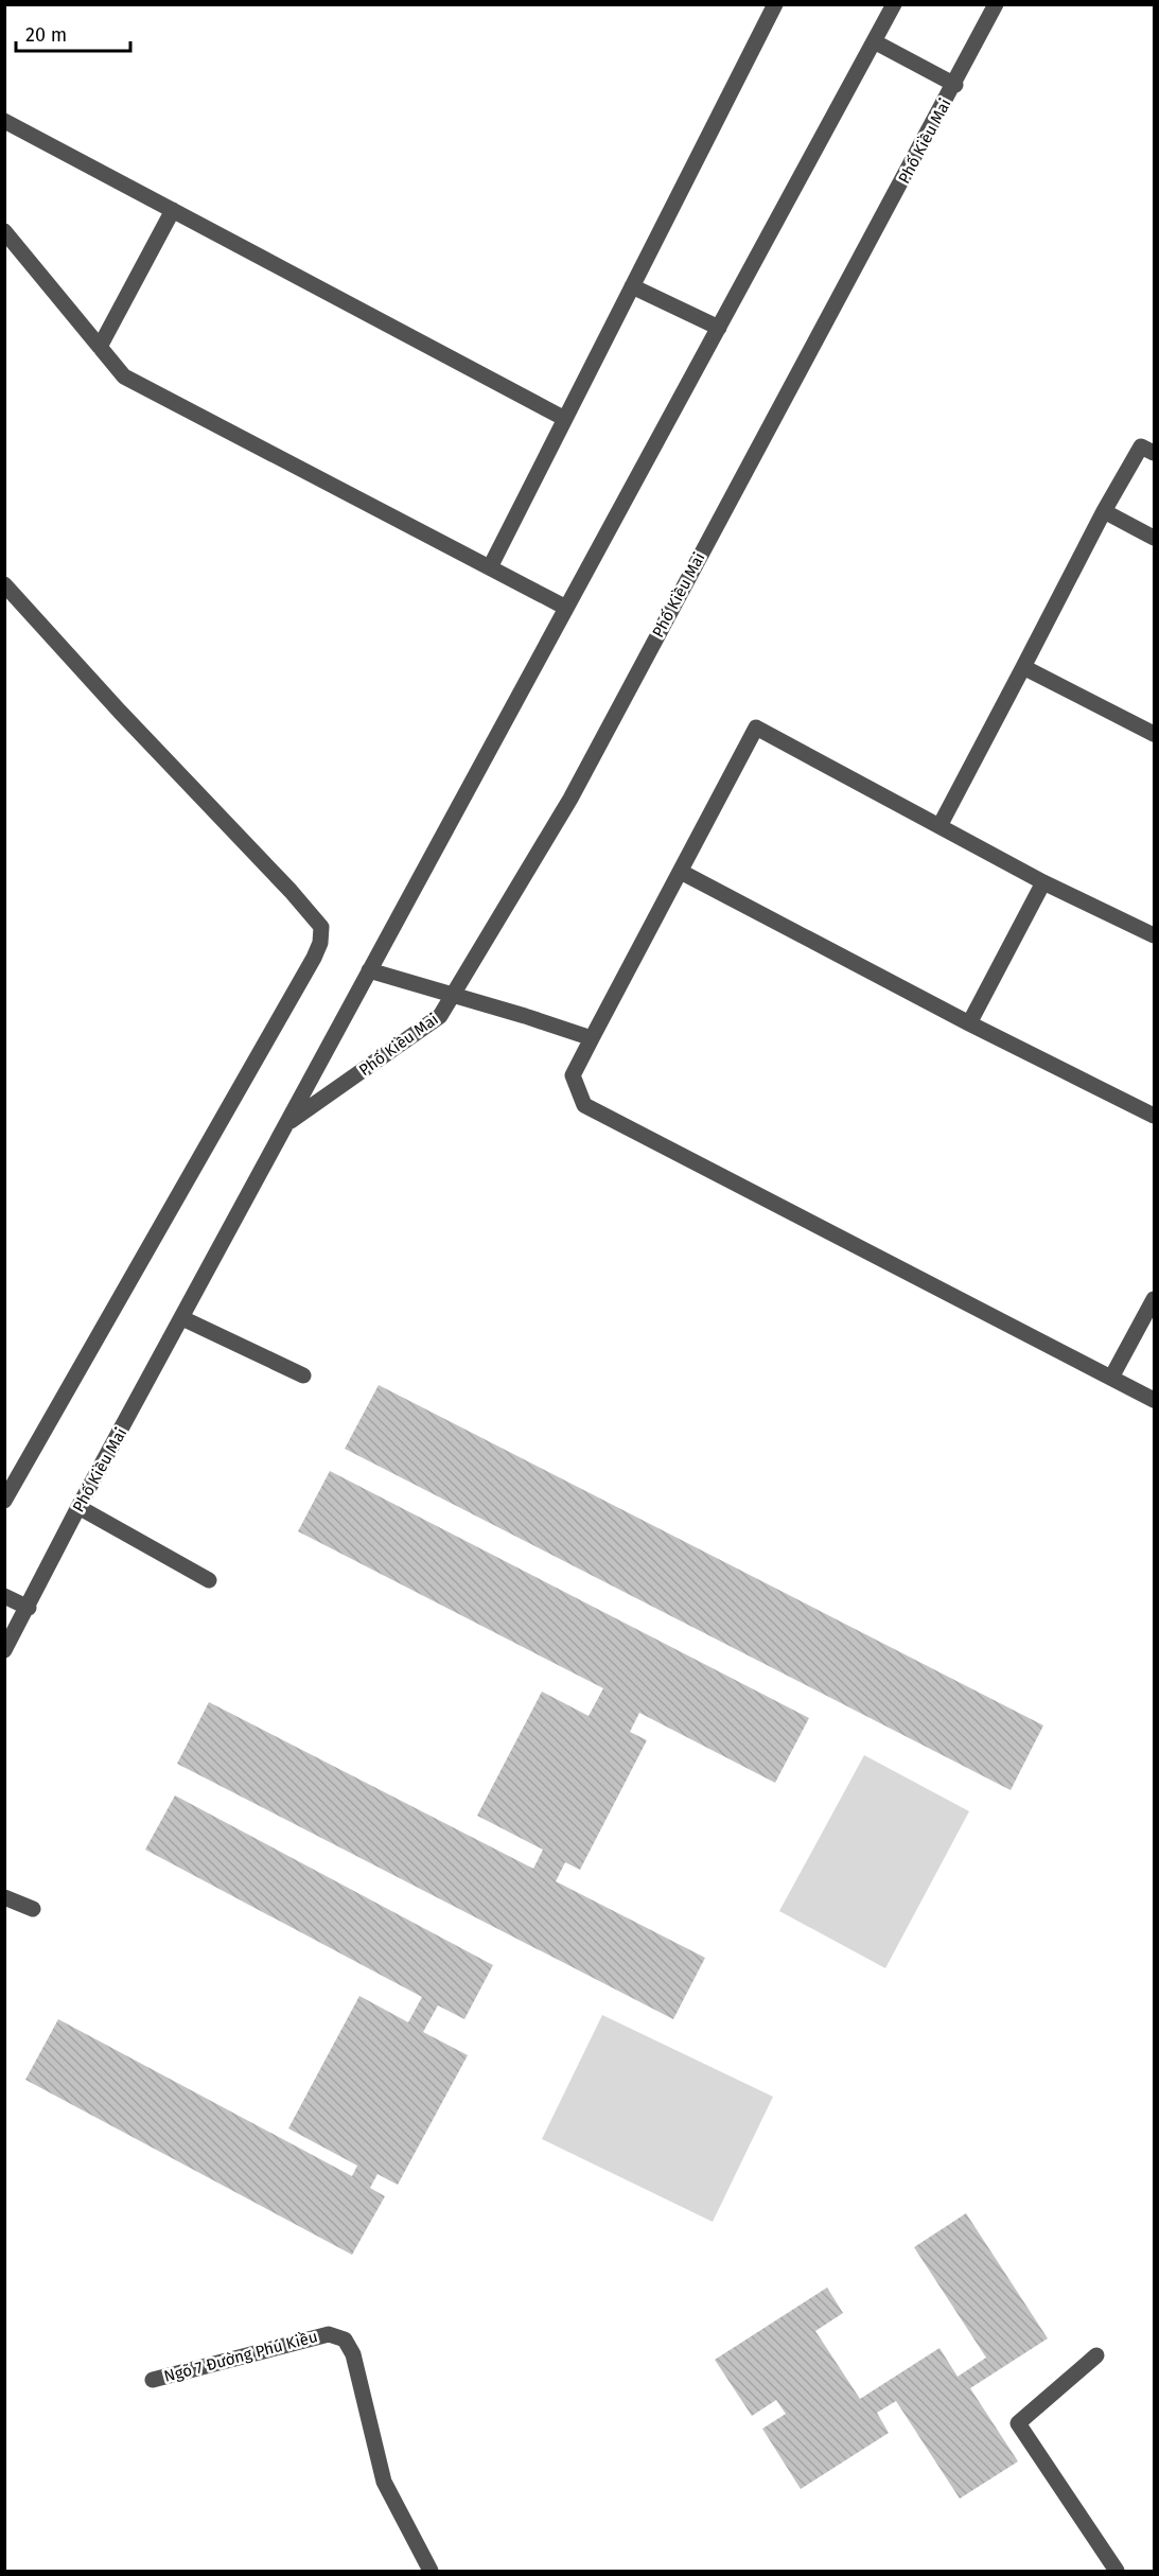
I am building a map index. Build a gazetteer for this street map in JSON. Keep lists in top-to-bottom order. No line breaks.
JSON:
{"streets":{"street":["Phố Kiều Mai","Ngõ 7 Đường Phú Kiều"]},"scale_bar":"20 m"}
